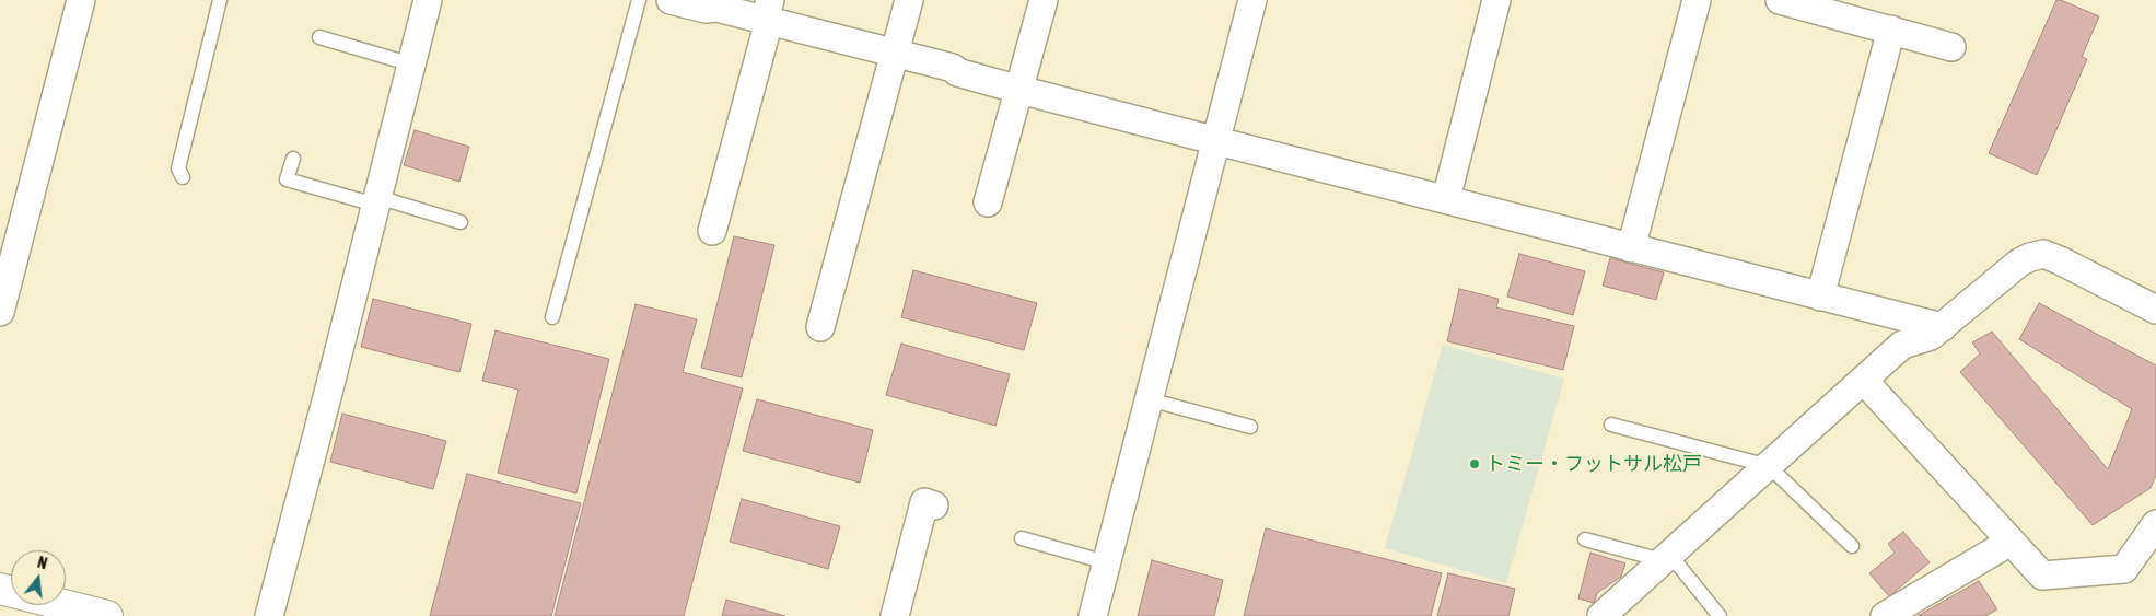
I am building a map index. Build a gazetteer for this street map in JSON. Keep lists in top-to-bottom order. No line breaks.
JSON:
{"places":["トミー・フットサル松戸"],"north":"top"}
